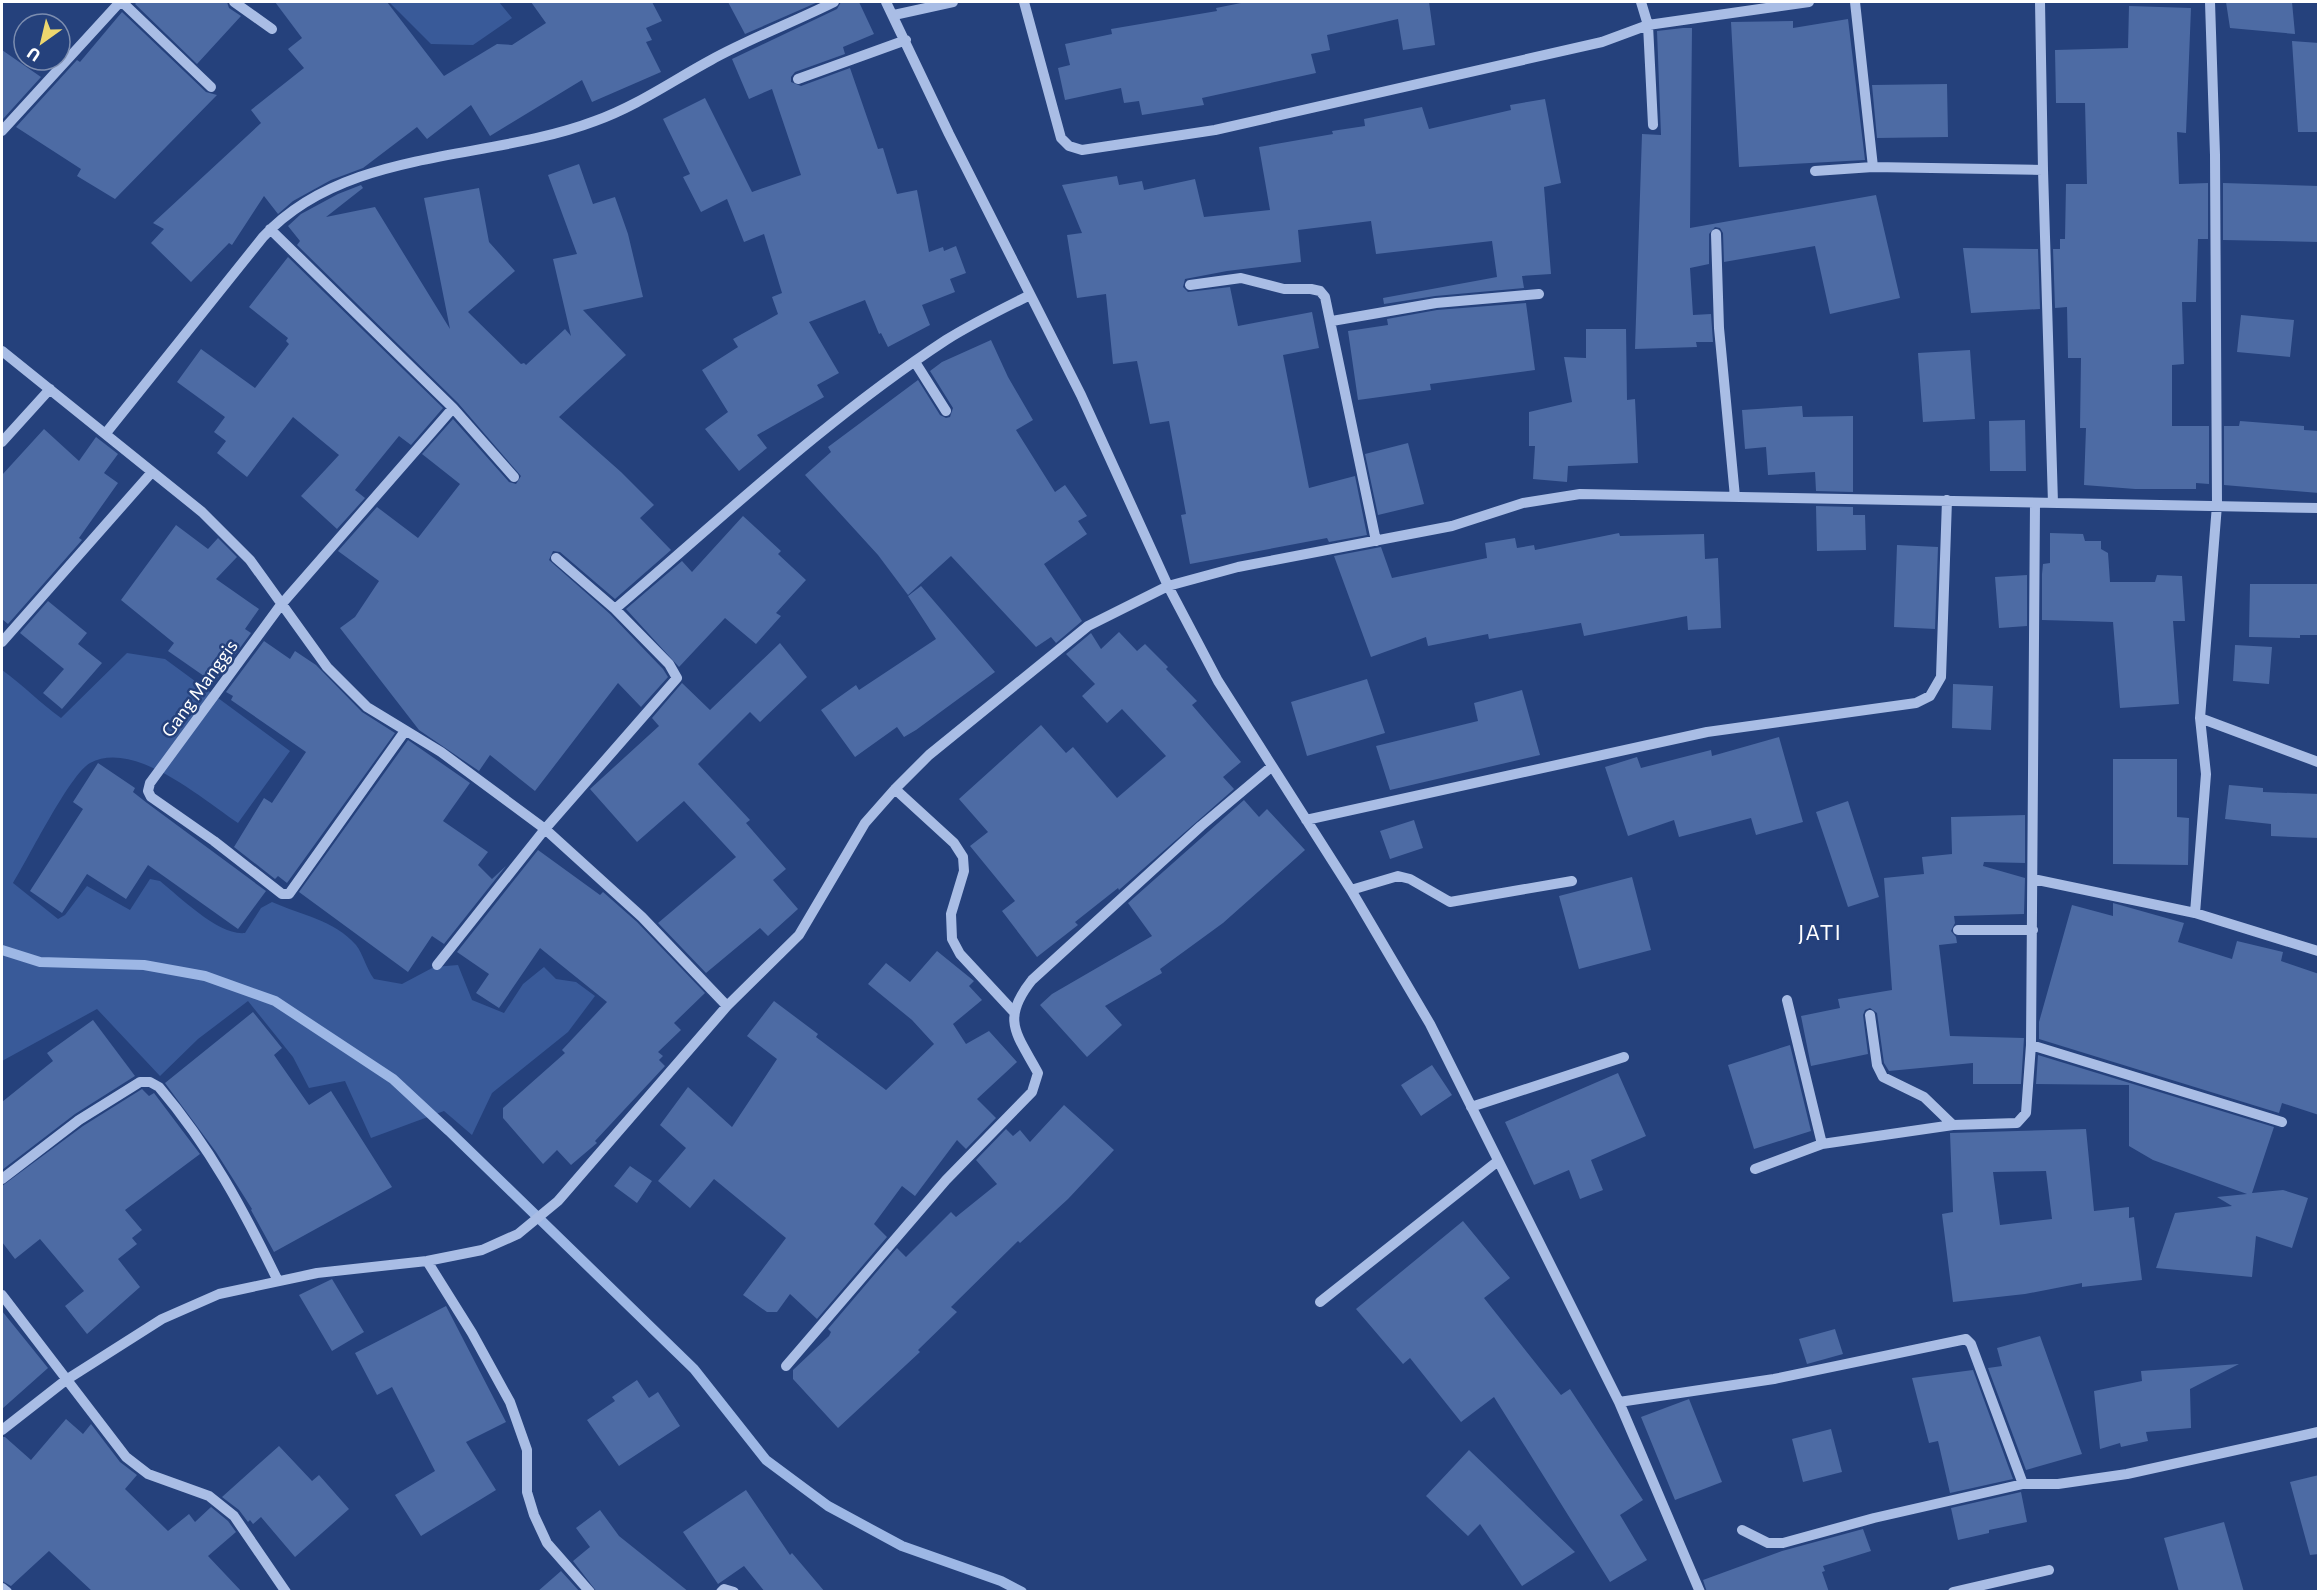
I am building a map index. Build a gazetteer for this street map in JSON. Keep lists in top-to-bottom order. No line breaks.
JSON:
{"streets":{"street":["Gang Manggis"]},"districts":["JATI"],"north":"bottom left"}
